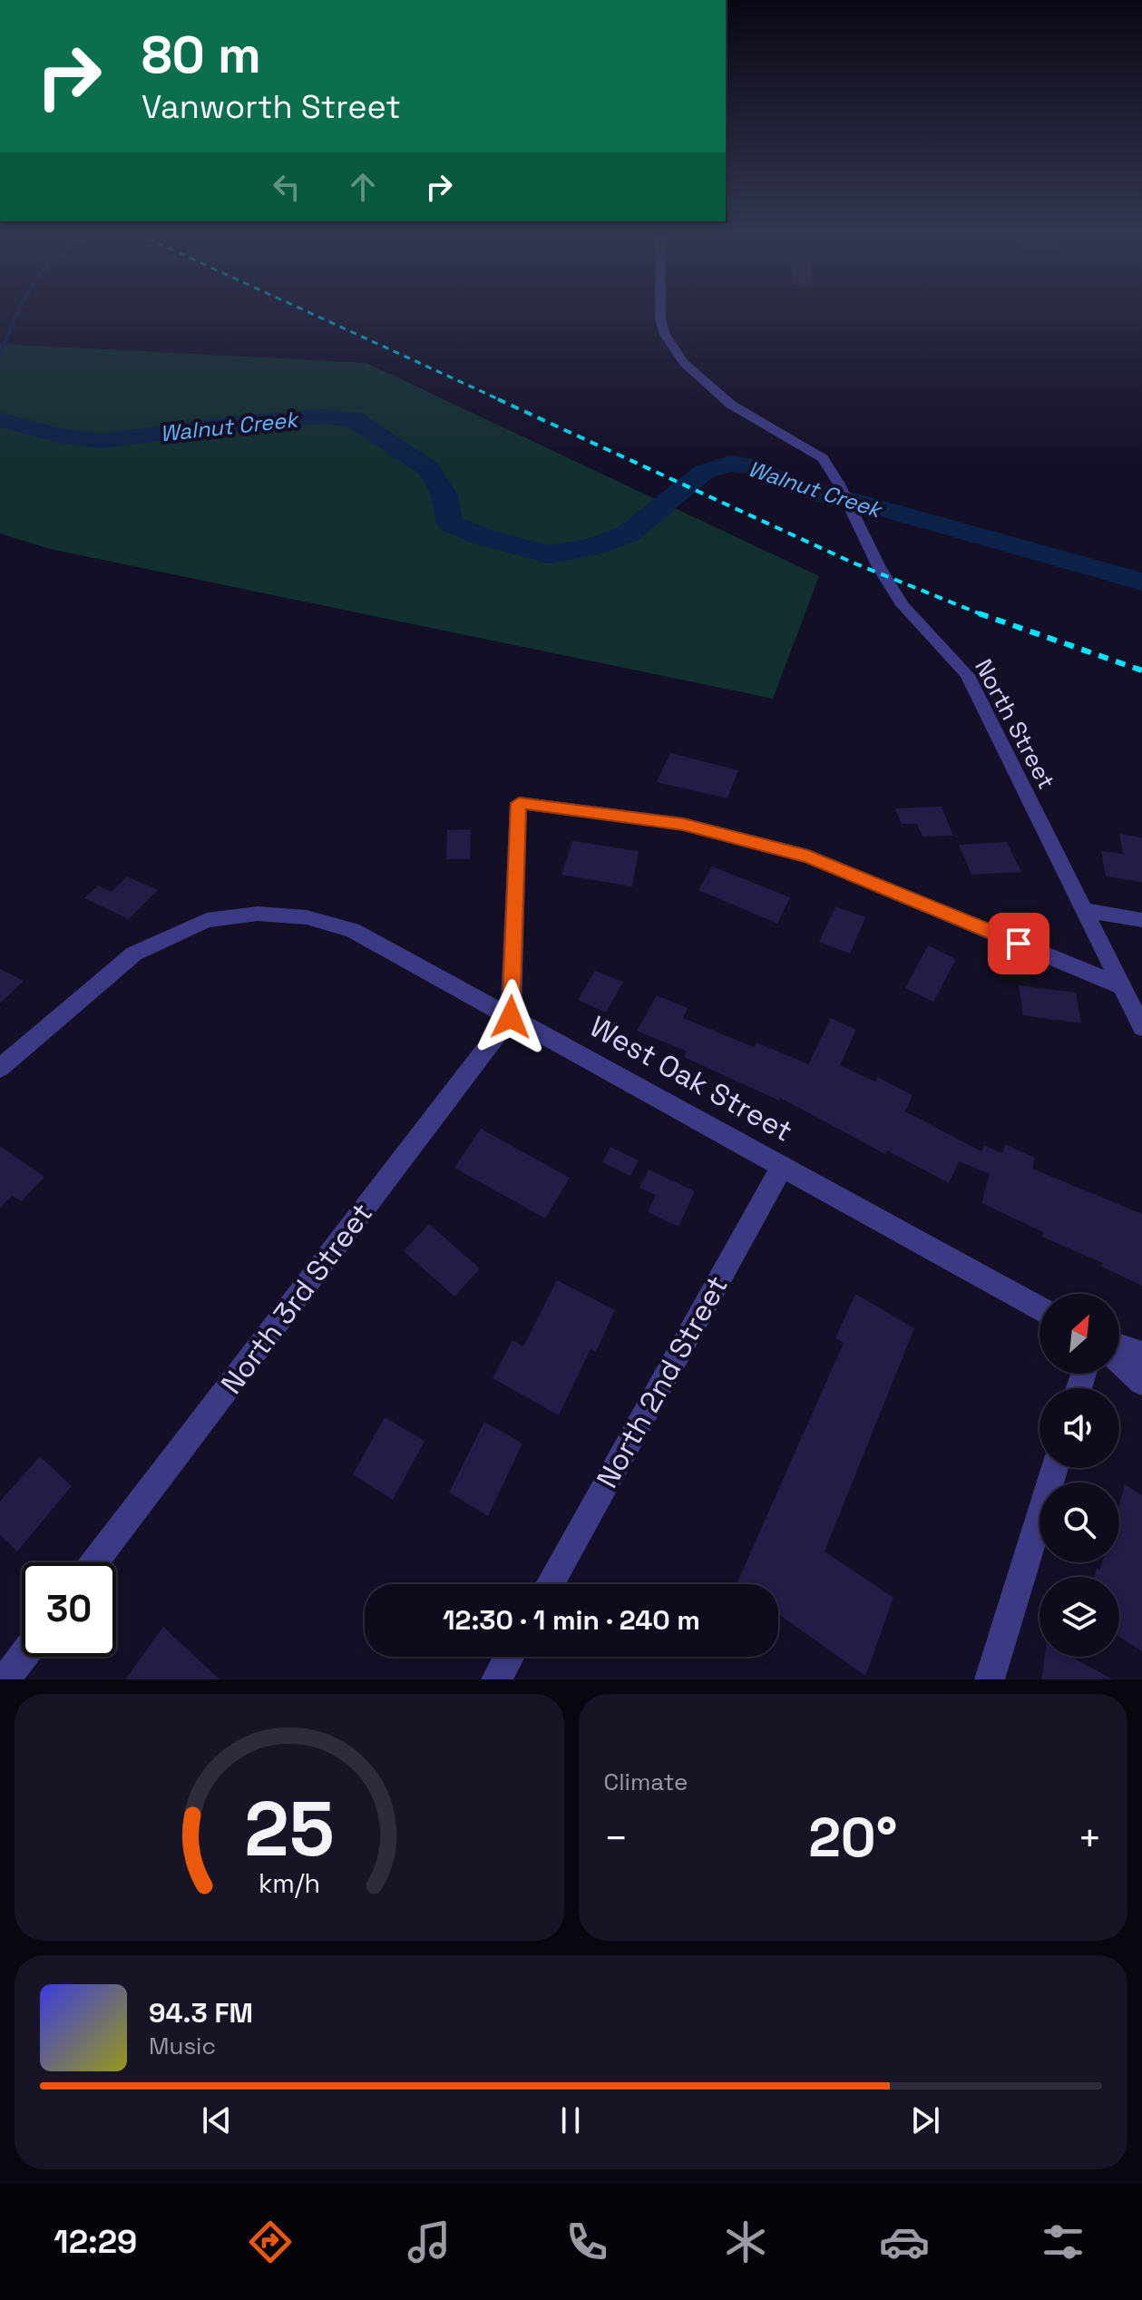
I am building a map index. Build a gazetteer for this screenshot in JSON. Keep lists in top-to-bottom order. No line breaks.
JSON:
{"streets":{"street":["North Street","West Oak Street","North 3rd Street","North 2nd Street"]},"crossings":[["West Oak Street","North 3rd Street"],["West Oak Street","North 2nd Street"]],"water":["Walnut Creek"],"north":"top right","page":{"turn":["80 m","Vanworth Street"],"limit":"30","trip":"12:30 · 1 min · 240 m","tile":"Climate","heat":["−","20°","+"],"song":["94.3 FM","Music"],"tabs":"12:29","gauge":["25","km/h"]}}
